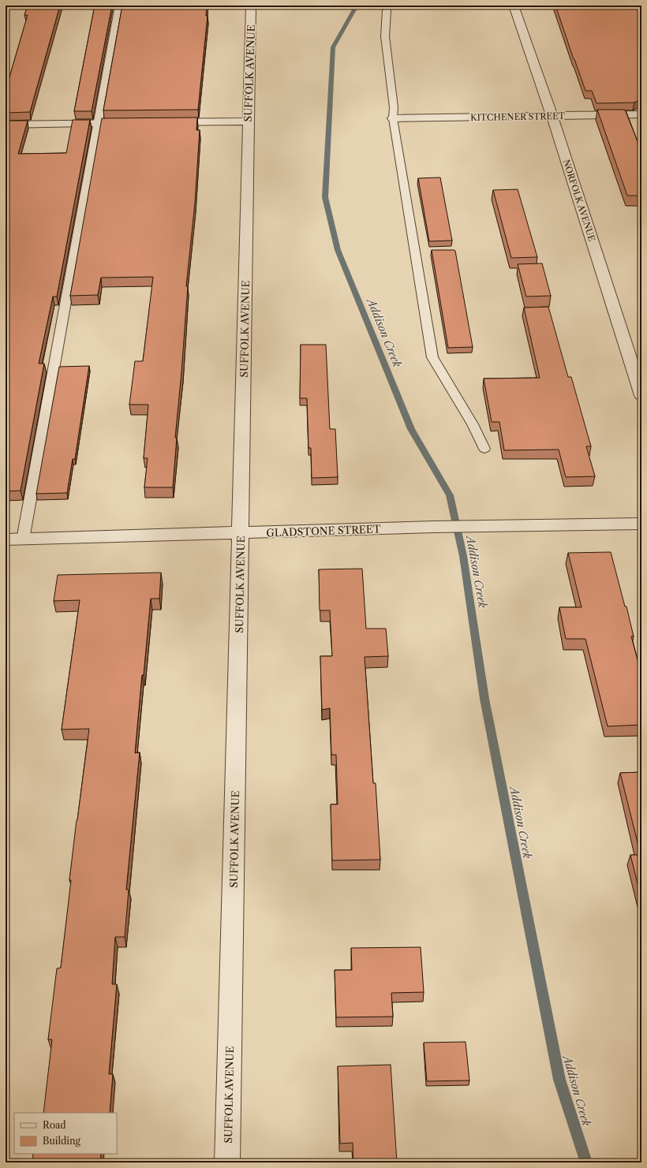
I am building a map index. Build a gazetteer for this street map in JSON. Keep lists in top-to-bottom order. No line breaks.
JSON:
{"streets":{"street":["SUFFOLK AVENUE","KITCHENER STREET","NORFOLK AVENUE","GLADSTONE STREET"]},"crossings":[["SUFFOLK AVENUE","GLADSTONE STREET"],["KITCHENER STREET","NORFOLK AVENUE"]],"water":["Addison Creek"],"legend":["Road","Building"]}
